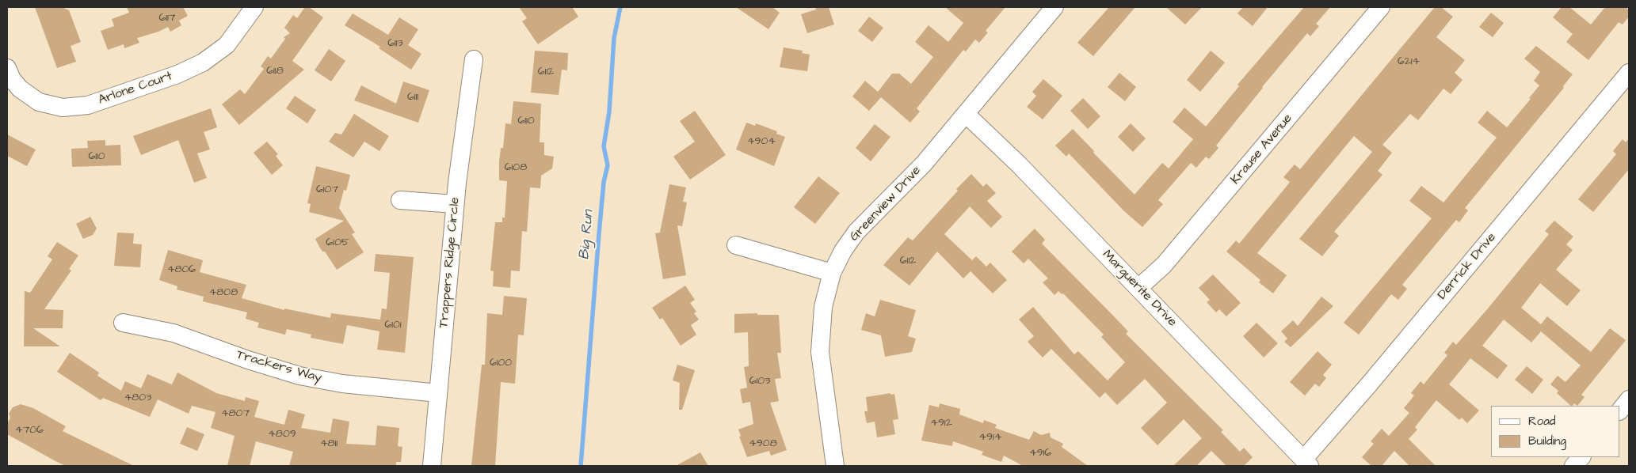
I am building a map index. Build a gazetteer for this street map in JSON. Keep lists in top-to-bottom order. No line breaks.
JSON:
{"streets":{"street":["Arlone Court","Krause Avenue","Greenview Drive","Trappers Ridge Circle","Derrick Drive","Marguerite Drive","Trackers Way"]},"crossings":[["Krause Avenue","Marguerite Drive"],["Greenview Drive","Marguerite Drive"],["Trappers Ridge Circle","Trackers Way"],["Derrick Drive","Marguerite Drive"]],"water":["Big Run"],"house_numbers":["6117","6113","6214","6118","6112","6111","6110","4904","6110","6108","6107","6105","6112","4806","4808","6101","6100","6103","4803","4807","4912","4706","4809","4914","4811","4908","4916"],"legend":["Road","Building"]}
